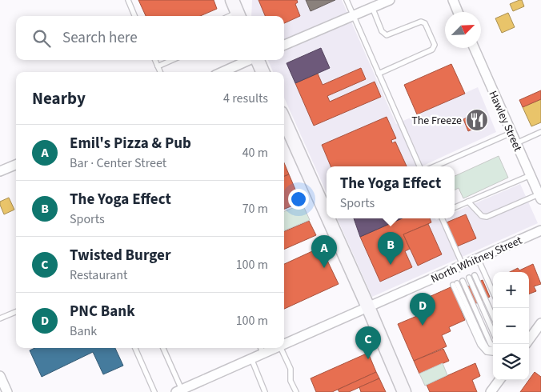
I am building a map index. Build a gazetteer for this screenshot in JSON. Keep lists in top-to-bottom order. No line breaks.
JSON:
{"streets":{"street":["Hawley Street","North Whitney Street"]},"places":{"restaurant":["The Freeze"]},"north":"top right","page":{"search":"Search here","heading":["Nearby","4 results"],"list":[{"mark":"A","name":"Emil's Pizza & Pub","note":"Bar · Center Street","value":"40 m"},{"mark":"B","name":"The Yoga Effect","note":"Sports","value":"70 m"},{"mark":"C","name":"Twisted Burger","note":"Restaurant","value":"100 m"},{"mark":"D","name":"PNC Bank","note":"Bank","value":"100 m"}],"popup":["The Yoga Effect","Sports"],"pins":["B","A","D","C"],"map_buttons":["+","−"]}}
